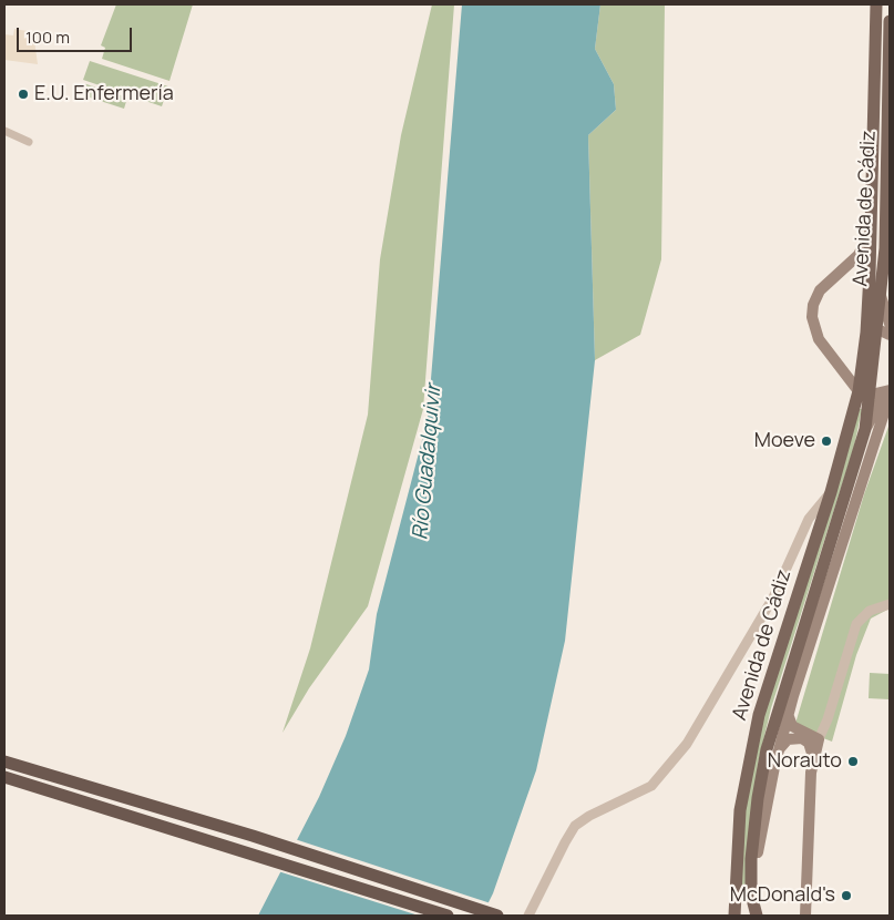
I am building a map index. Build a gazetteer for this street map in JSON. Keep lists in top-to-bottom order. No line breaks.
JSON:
{"streets":{"main road":["Avenida de Cádiz"]},"water":["Río Guadalquivir"],"places":["E.U. Enfermería","Moeve","Norauto","McDonald's"],"scale_bar":"100 m"}
